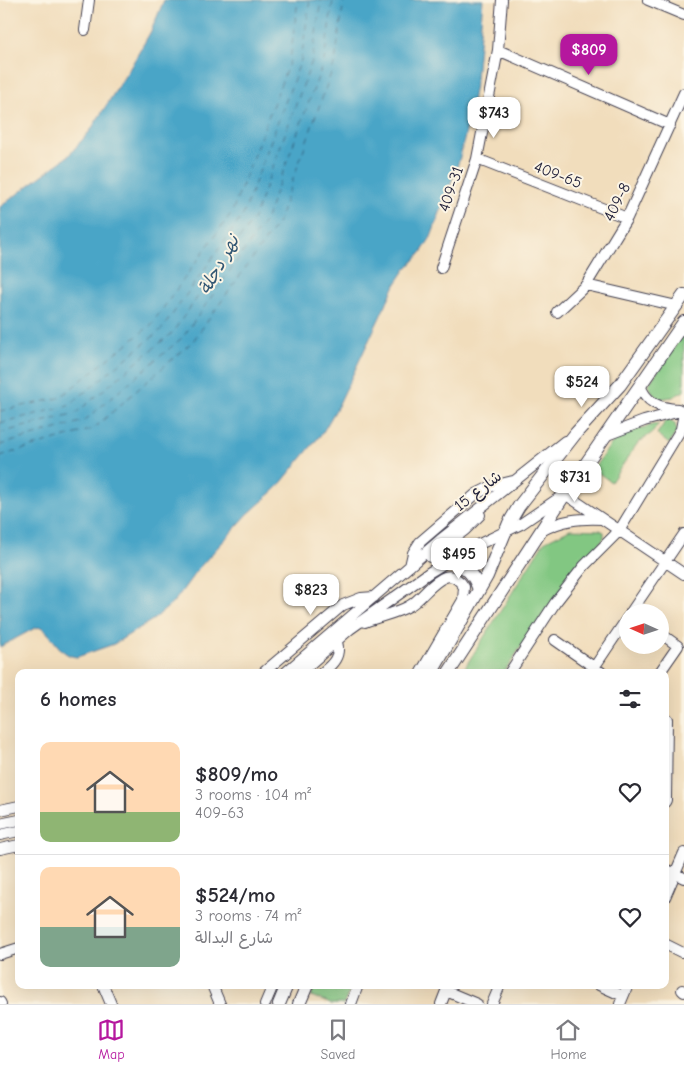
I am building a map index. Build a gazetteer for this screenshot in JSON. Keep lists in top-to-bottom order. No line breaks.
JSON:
{"streets":{"street":["409-65","409-31","409-8","شارع 15"]},"crossings":[["409-65","409-31"],["409-65","409-8"]],"water":["نهر دجلة"],"north":"left","page":{"price":["$809","$743","$524","$731","$495","$823"],"heading":"6 homes","list":[{"name":"$809/mo","note":"3 rooms · 104 m² · 409-63"},{"name":"$524/mo","note":"3 rooms · 74 m² · شارع البدالة"}],"tabs":["Map","Saved","Home"]}}
